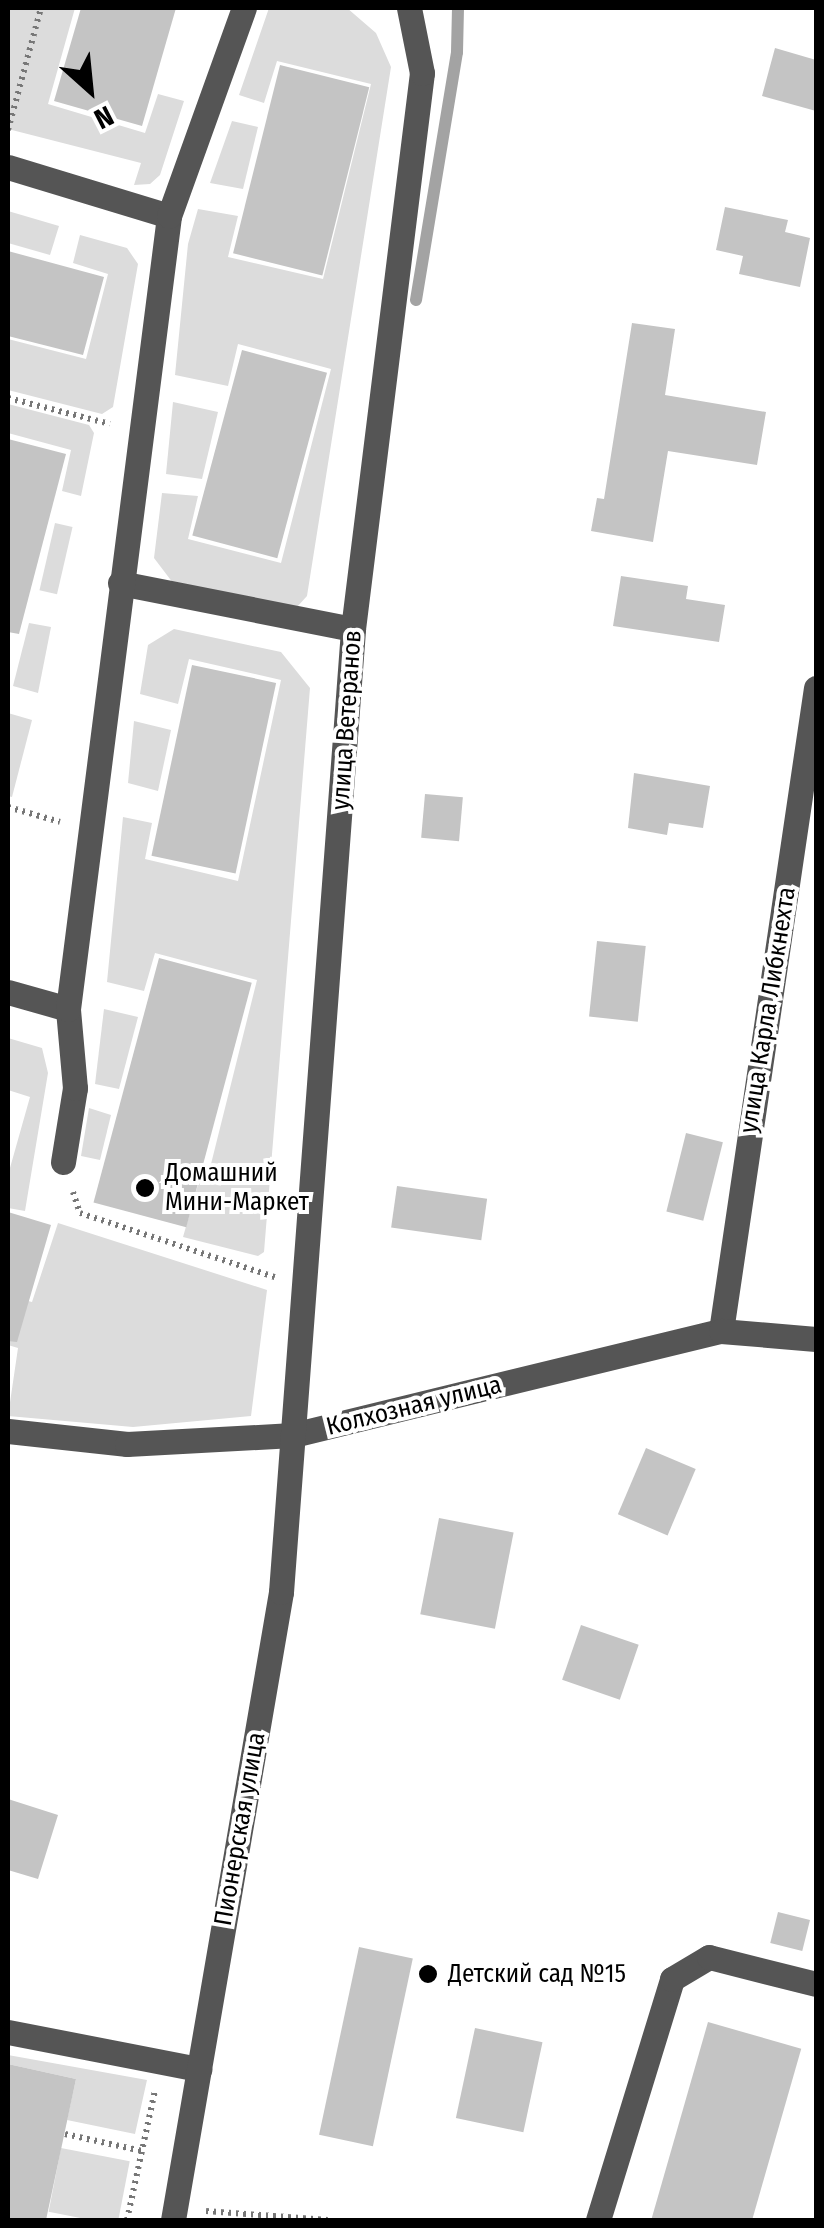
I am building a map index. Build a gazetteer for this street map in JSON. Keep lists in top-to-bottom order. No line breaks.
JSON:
{"streets":{"street":["улица Ветеранов","улица Карла Либкнехта","Колхозная улица","Пионерская улица"]},"crossings":[["улица Ветеранов","Колхозная улица"],["улица Ветеранов","Пионерская улица"],["улица Карла Либкнехта","Колхозная улица"],["Колхозная улица","Пионерская улица"]],"places":["Домашний Мини-Маркет","Детский сад №15"],"north":"bottom right"}
